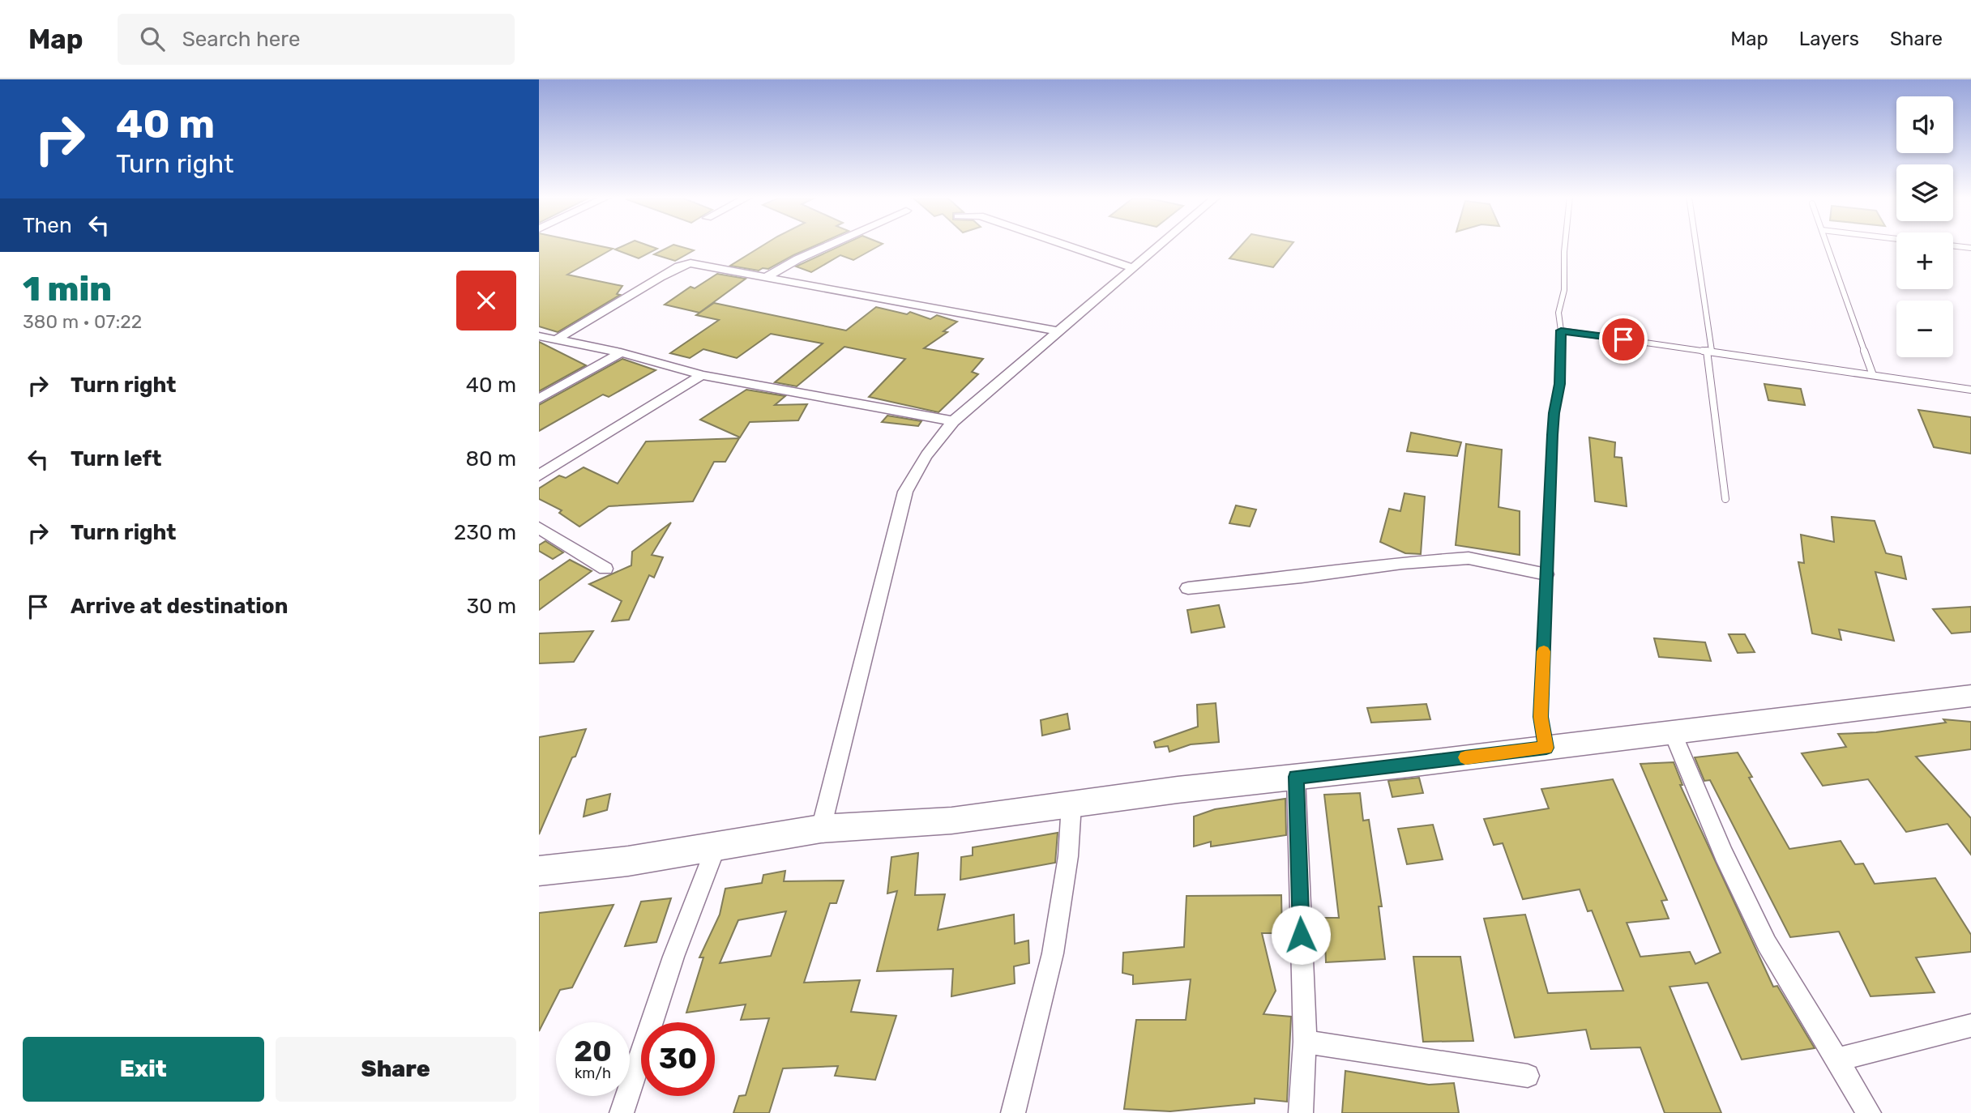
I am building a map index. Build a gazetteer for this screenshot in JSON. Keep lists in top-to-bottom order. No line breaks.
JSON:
{"page":{"header":"Map","search":"Search here","nav":["Map","Layers","Share"],"turn":["40 m","Turn right"],"map_buttons":["+","−"],"then":"Then","heading":["1 min","380 m · 07:22"],"list":[{"name":"Turn right","value":"40 m"},{"name":"Turn left","value":"80 m"},{"name":"Turn right","value":"230 m"},{"name":"Arrive at destination","value":"30 m"}],"speed":"20 km/h","limit":"30","buttons":["Exit","Share"]}}
